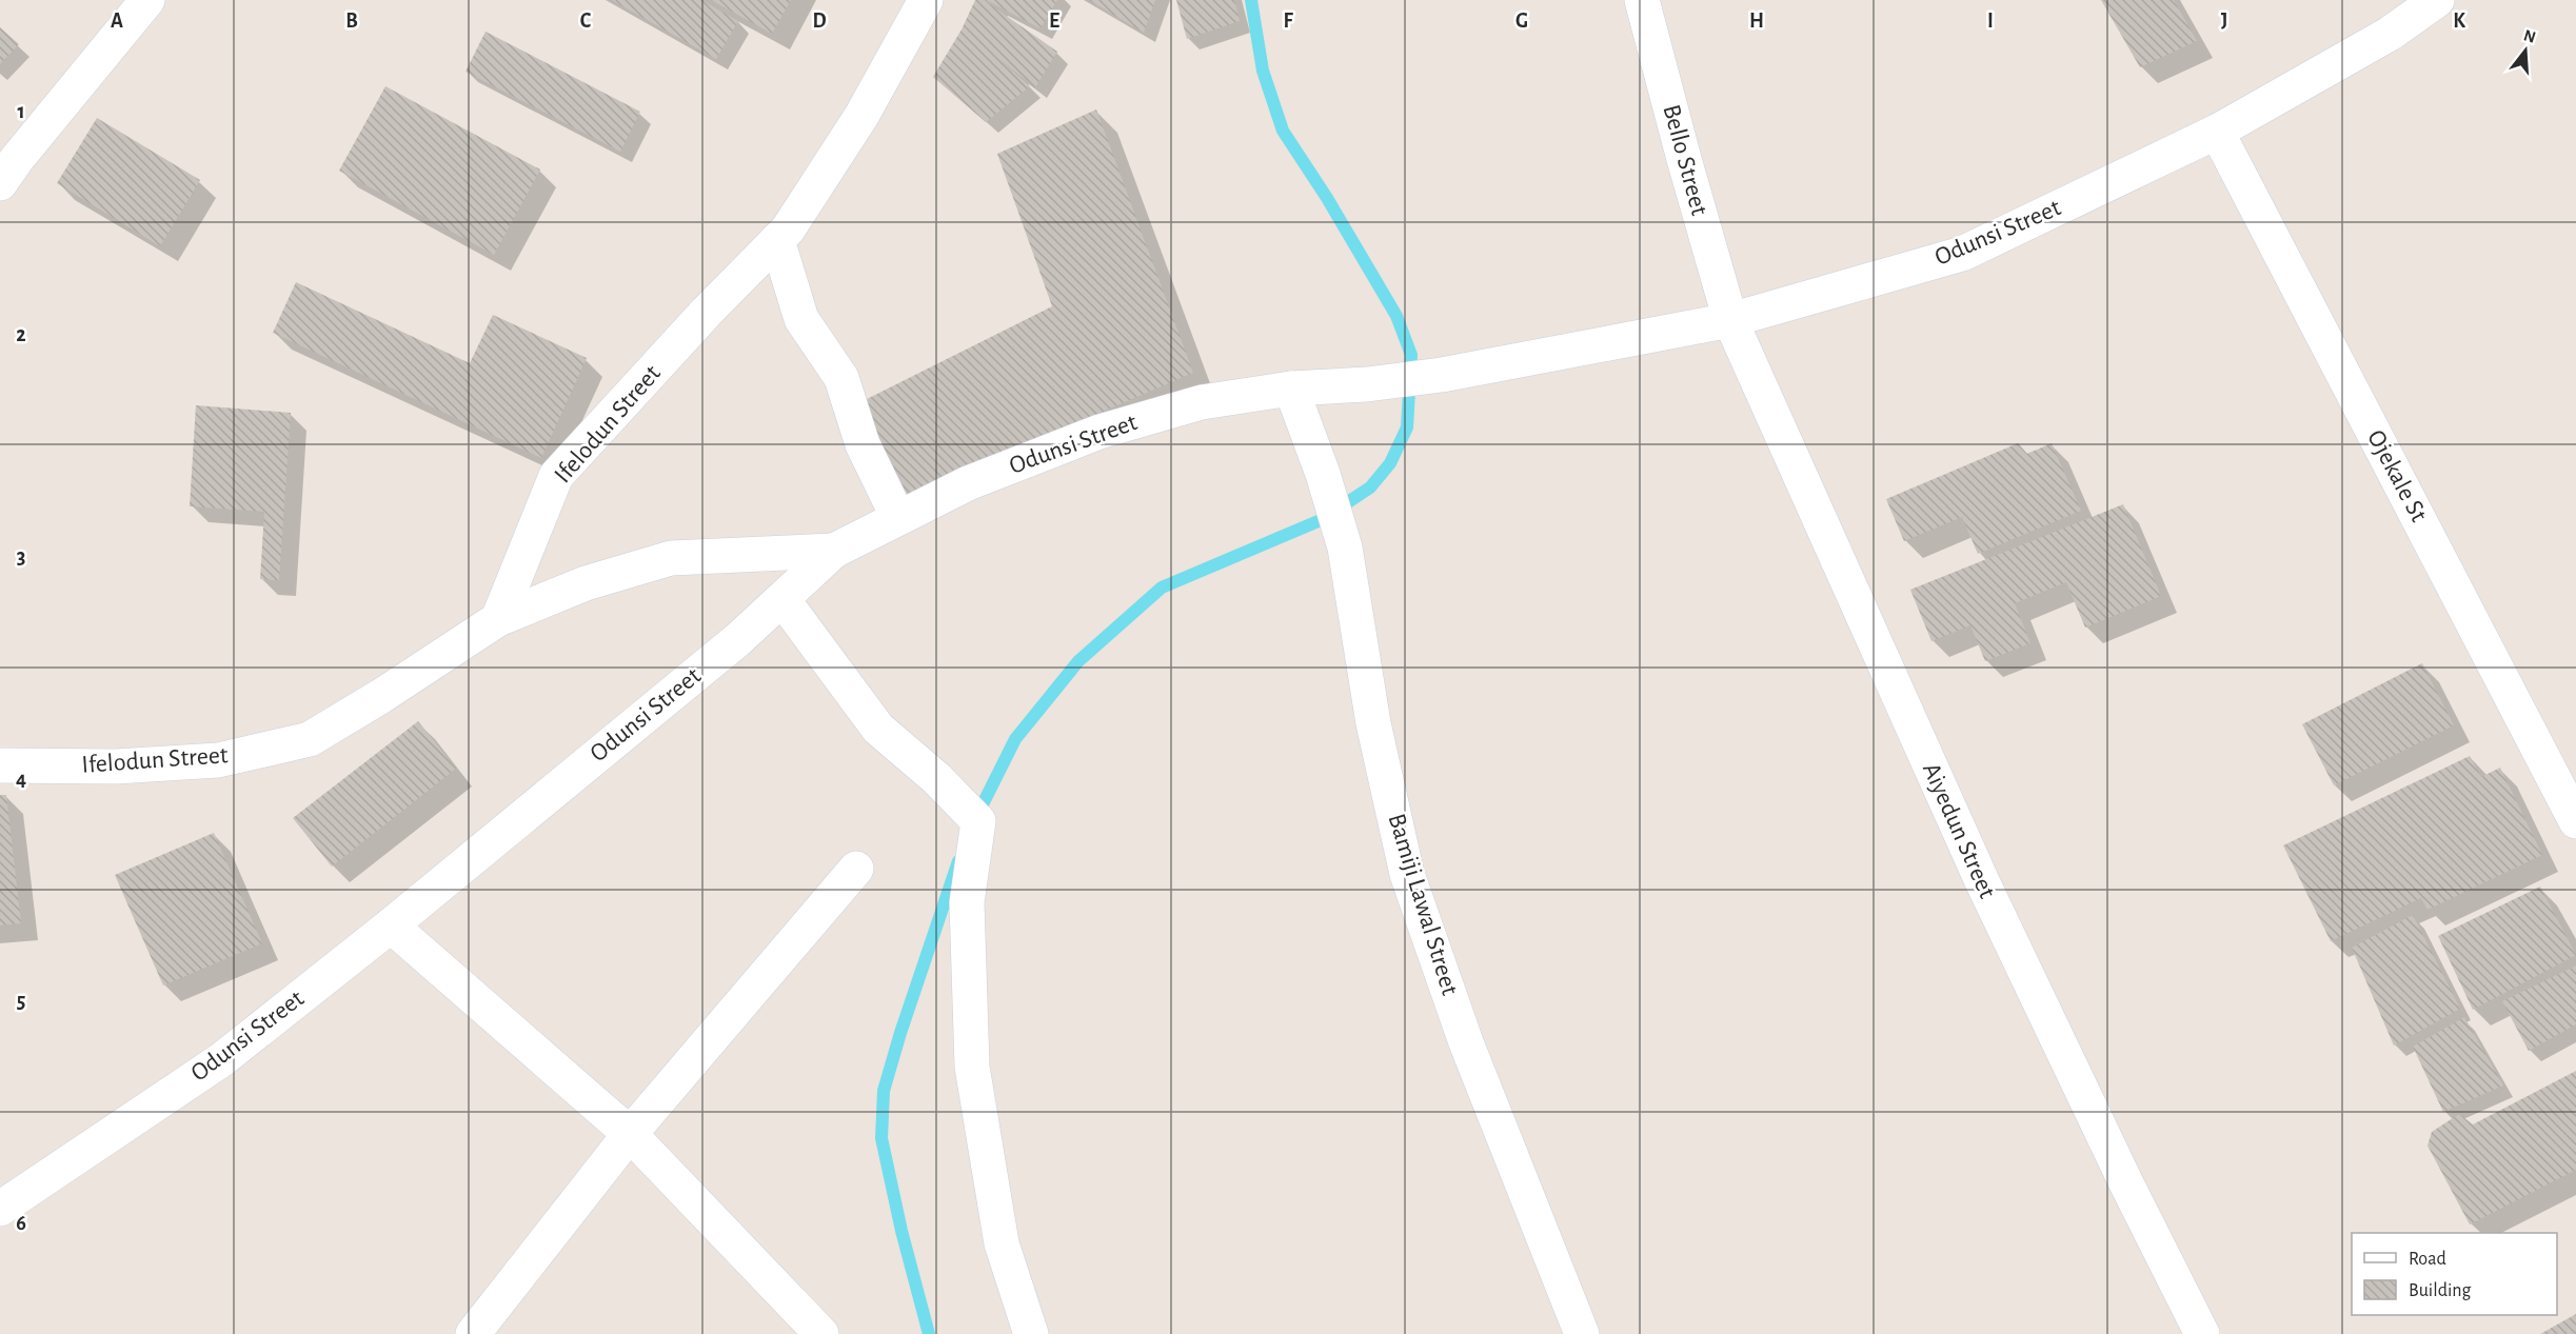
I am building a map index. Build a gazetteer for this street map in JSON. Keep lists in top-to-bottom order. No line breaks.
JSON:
{"streets":{"street":["Bello Street","Odunsi Street","Ifelodun Street","Ojekale St","Aiyedun Street","Bamiji Lawal Street"]},"crossings":[["Bello Street","Odunsi Street"],["Bello Street","Aiyedun Street"],["Odunsi Street","Ojekale St"],["Odunsi Street","Aiyedun Street"],["Odunsi Street","Bamiji Lawal Street"]],"legend":["Road","Building"],"north":"top","grid":{"columns":["A","B","C","D","E","F","G","H","I","J","K"],"rows":["1","2","3","4","5","6"]}}
